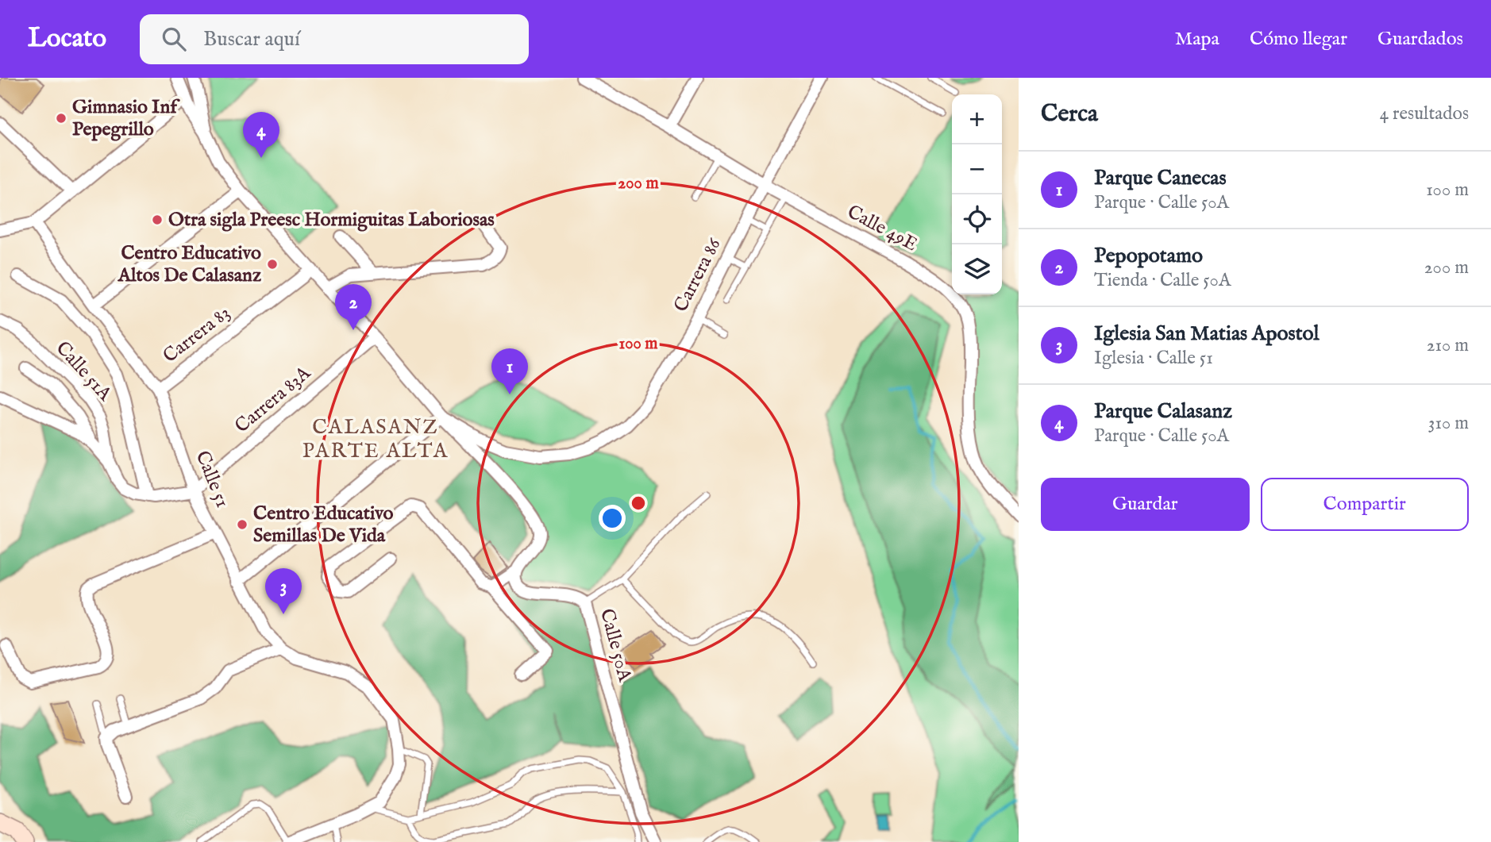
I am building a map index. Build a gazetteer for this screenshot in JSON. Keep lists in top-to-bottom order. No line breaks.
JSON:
{"streets":{"street":["Calle 49E","Carrera 86","Carrera 83","Calle 51A","Carrera 83A","Calle 51","Calle 50A"]},"crossings":[["Calle 49E","Carrera 86"],["Carrera 83","Calle 51"],["Calle 51A","Carrera 83A"],["Calle 51A","Calle 51"],["Carrera 83A","Calle 51"]],"districts":["CALASANZ PARTE ALTA"],"places":["Gimnasio Inf Pepegrillo","Otra sigla Preesc Hormiguitas Laboriosas","Centro Educativo Altos De Calasanz","Centro Educativo Semillas De Vida"],"page":{"header":"Locato","search":"Buscar aquí","nav":["Mapa","Cómo llegar","Guardados"],"heading":["Cerca","4 resultados"],"map_buttons":["+","−"],"pins":["4","2","1","3"],"list":[{"mark":"1","name":"Parque Canecas","note":"Parque · Calle 50A","value":"100 m"},{"mark":"2","name":"Pepopotamo","note":"Tienda · Calle 50A","value":"200 m"},{"mark":"3","name":"Iglesia San Matias Apostol","note":"Iglesia · Calle 51","value":"210 m"},{"mark":"4","name":"Parque Calasanz","note":"Parque · Calle 50A","value":"310 m"}],"buttons":["Guardar","Compartir"]},"rings":["200 m","100 m"]}
